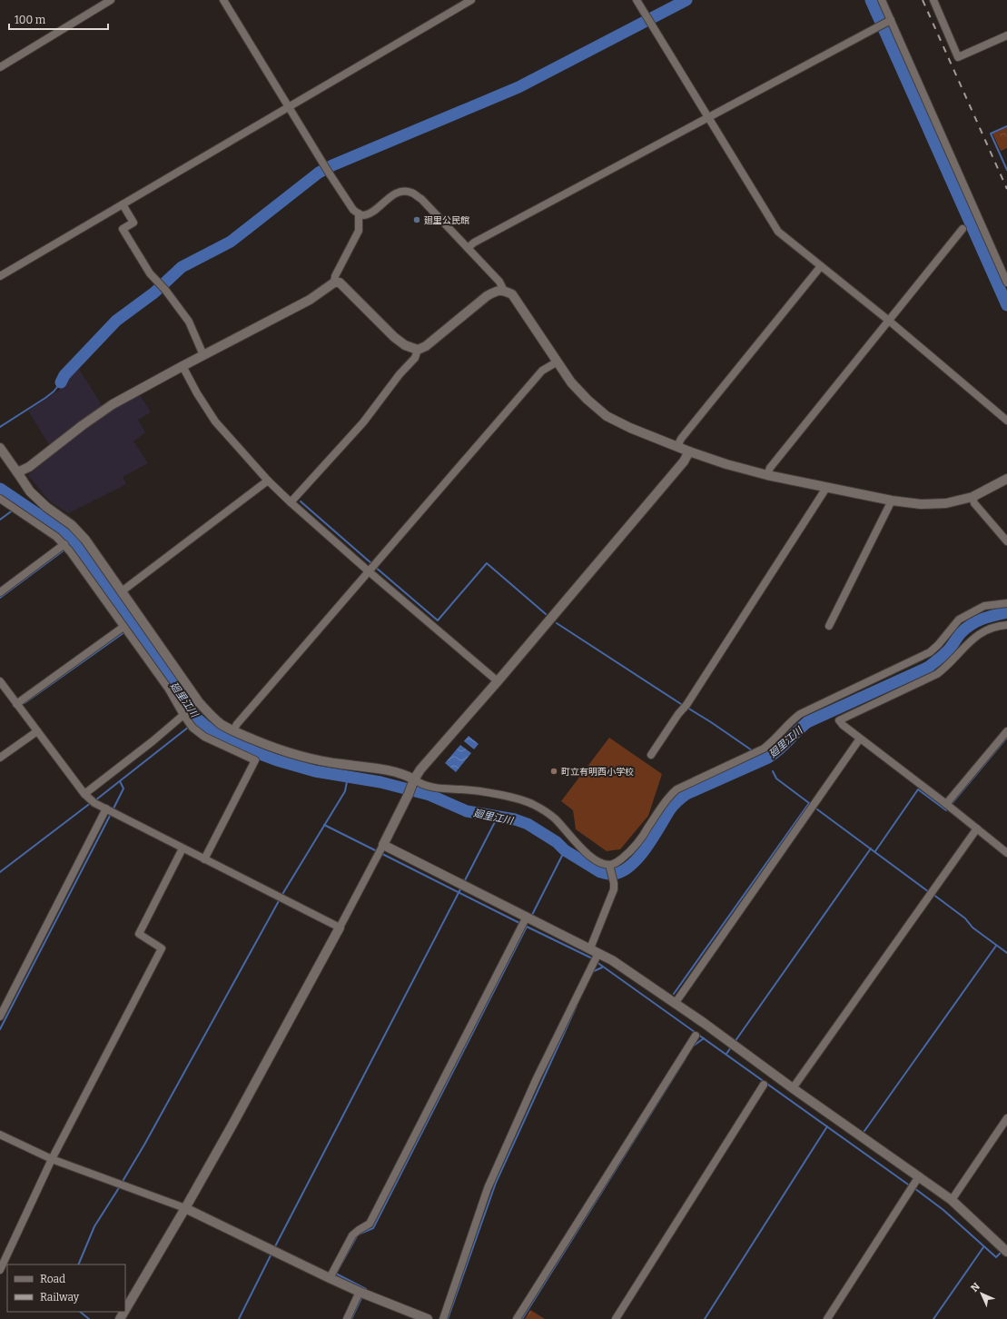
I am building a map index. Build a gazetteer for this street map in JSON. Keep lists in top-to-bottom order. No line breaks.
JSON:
{"water":["廻里江川"],"places":["廻里公民館","町立有明西小学校"],"legend":["Road","Railway"],"scale_bar":"100 m","north":"top left"}
